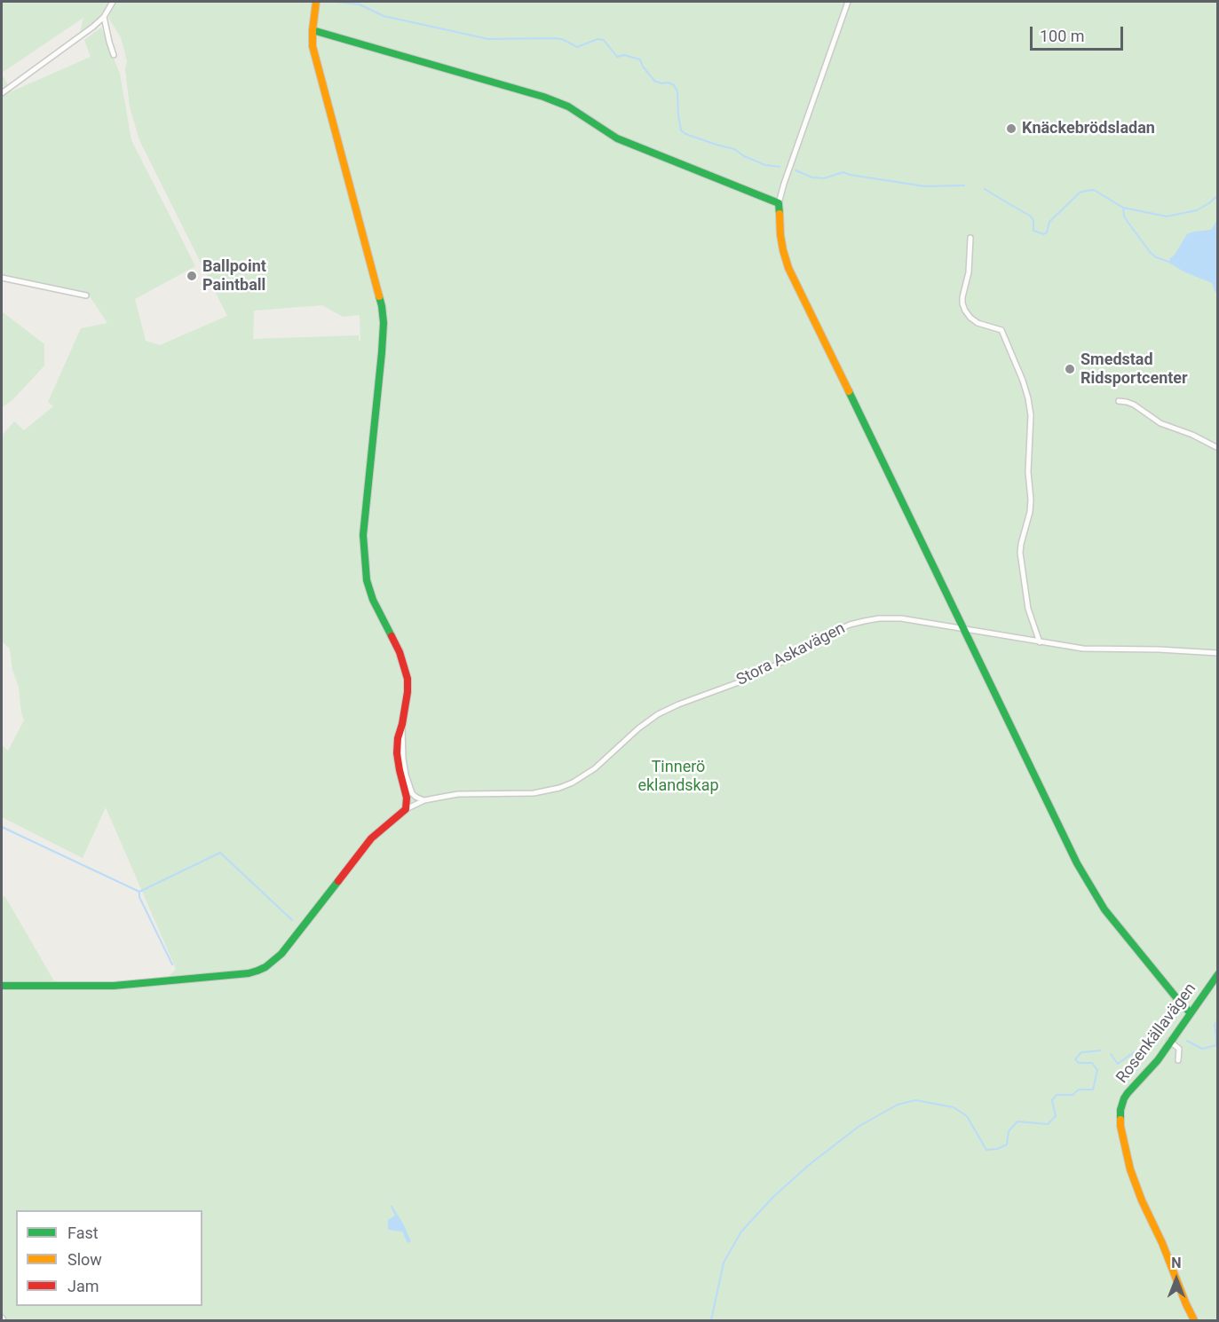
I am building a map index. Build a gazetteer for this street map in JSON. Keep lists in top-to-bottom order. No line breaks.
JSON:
{"streets":{"street":["Stora Askavägen","Rosenkällavägen"]},"parks":["Tinnerö eklandskap"],"places":["Knäckebrödsladan","Ballpoint Paintball","Smedstad Ridsportcenter"],"legend":["Fast","Slow","Jam"],"scale_bar":"100 m","north":"top"}
